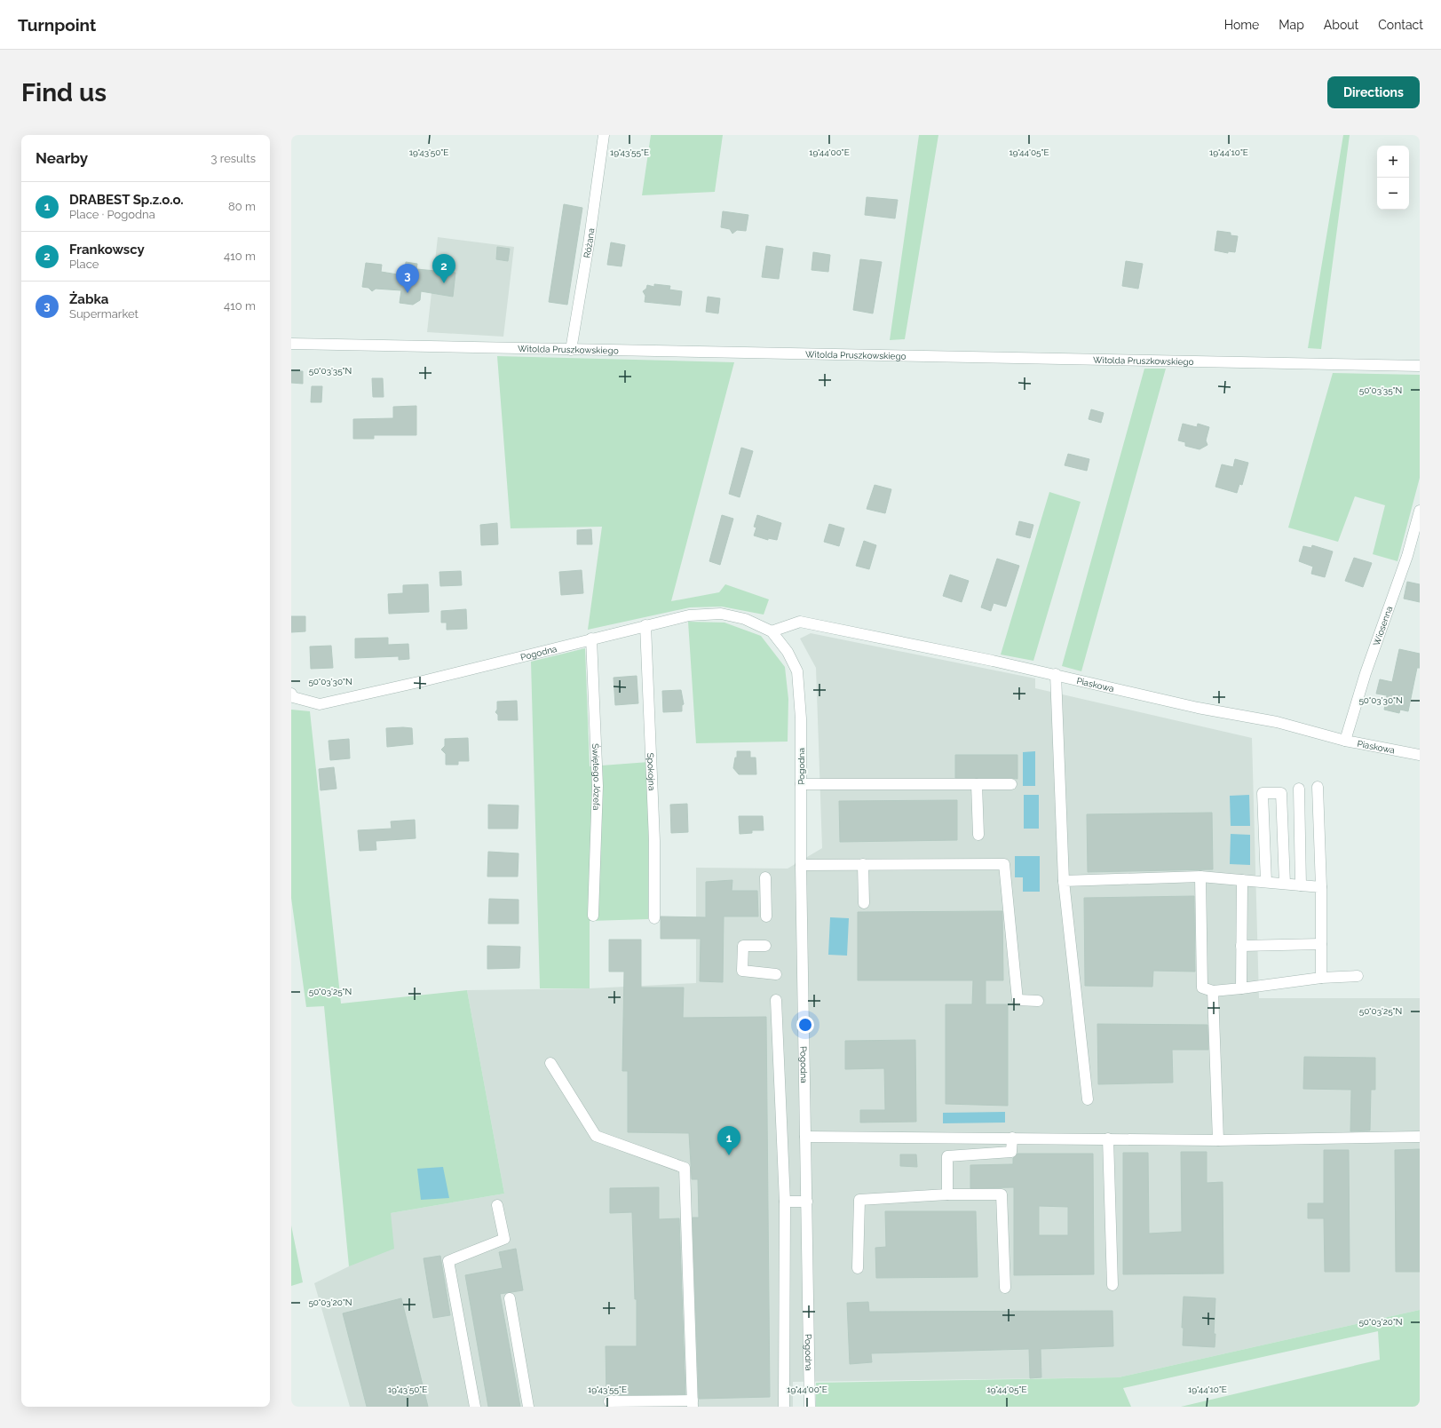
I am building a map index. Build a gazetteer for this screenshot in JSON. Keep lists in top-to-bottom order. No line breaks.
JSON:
{"streets":{"street":["Różana","Witolda Pruszkowskiego","Wiosenna","Pogodna","Piaskowa","Spokojna","Świętego Józefa"]},"crossings":[["Różana","Witolda Pruszkowskiego"],["Wiosenna","Piaskowa"],["Pogodna","Piaskowa"],["Pogodna","Spokojna"],["Pogodna","Świętego Józefa"]],"page":{"header":"Turnpoint","nav":["Home","Map","About","Contact"],"buttons":"Directions","title":"Find us","heading":["Nearby","3 results"],"map_buttons":["+","−"],"list":[{"mark":"1","name":"DRABEST Sp.z.o.o.","note":"Place · Pogodna","value":"80 m"},{"mark":"2","name":"Frankowscy","note":"Place","value":"410 m"},{"mark":"3","name":"Żabka","note":"Supermarket","value":"410 m"}],"pins":["2","3","1"]},"coordinates":["19°43'50\"E","19°43'55\"E","19°44'00\"E","19°44'05\"E","19°44'10\"E","50°03'35\"N","50°03'30\"N","50°03'25\"N","50°03'20\"N"]}
